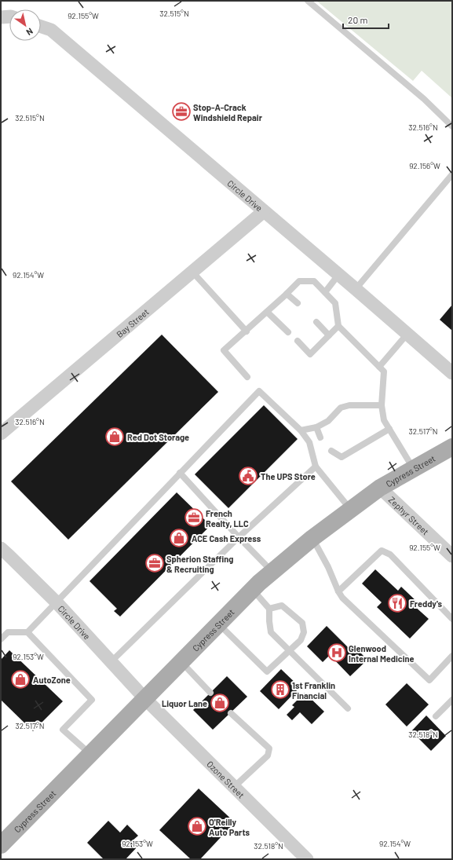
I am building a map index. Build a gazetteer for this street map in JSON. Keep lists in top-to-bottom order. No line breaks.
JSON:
{"streets":{"main road":["Cypress Street"],"street":["Circle Drive","Bay Street","Zephyr Street","Ozone Street"]},"crossings":[["Circle Drive","Bay Street"],["Circle Drive","Cypress Street"],["Circle Drive","Ozone Street"],["Cypress Street","Zephyr Street"],["Cypress Street","Ozone Street"]],"places":{"office":["Stop-A-Crack Windshield Repair","French Realty, LLC","Spherion Staffing & Recruiting"],"shop":["Red Dot Storage","ACE Cash Express","AutoZone","Liquor Lane","O'Reilly Auto Parts"],"public building":["The UPS Store"],"restaurant":["Freddy's"],"hospital":["Glenwood Internal Medicine"],"building":["1st Franklin Financial"]},"scale_bar":"20 m","north":"bottom right","coordinates":["32.515°N","92.155°W","32.516°N","92.156°W","92.154°W","32.517°N","92.153°W","32.518°N"]}
